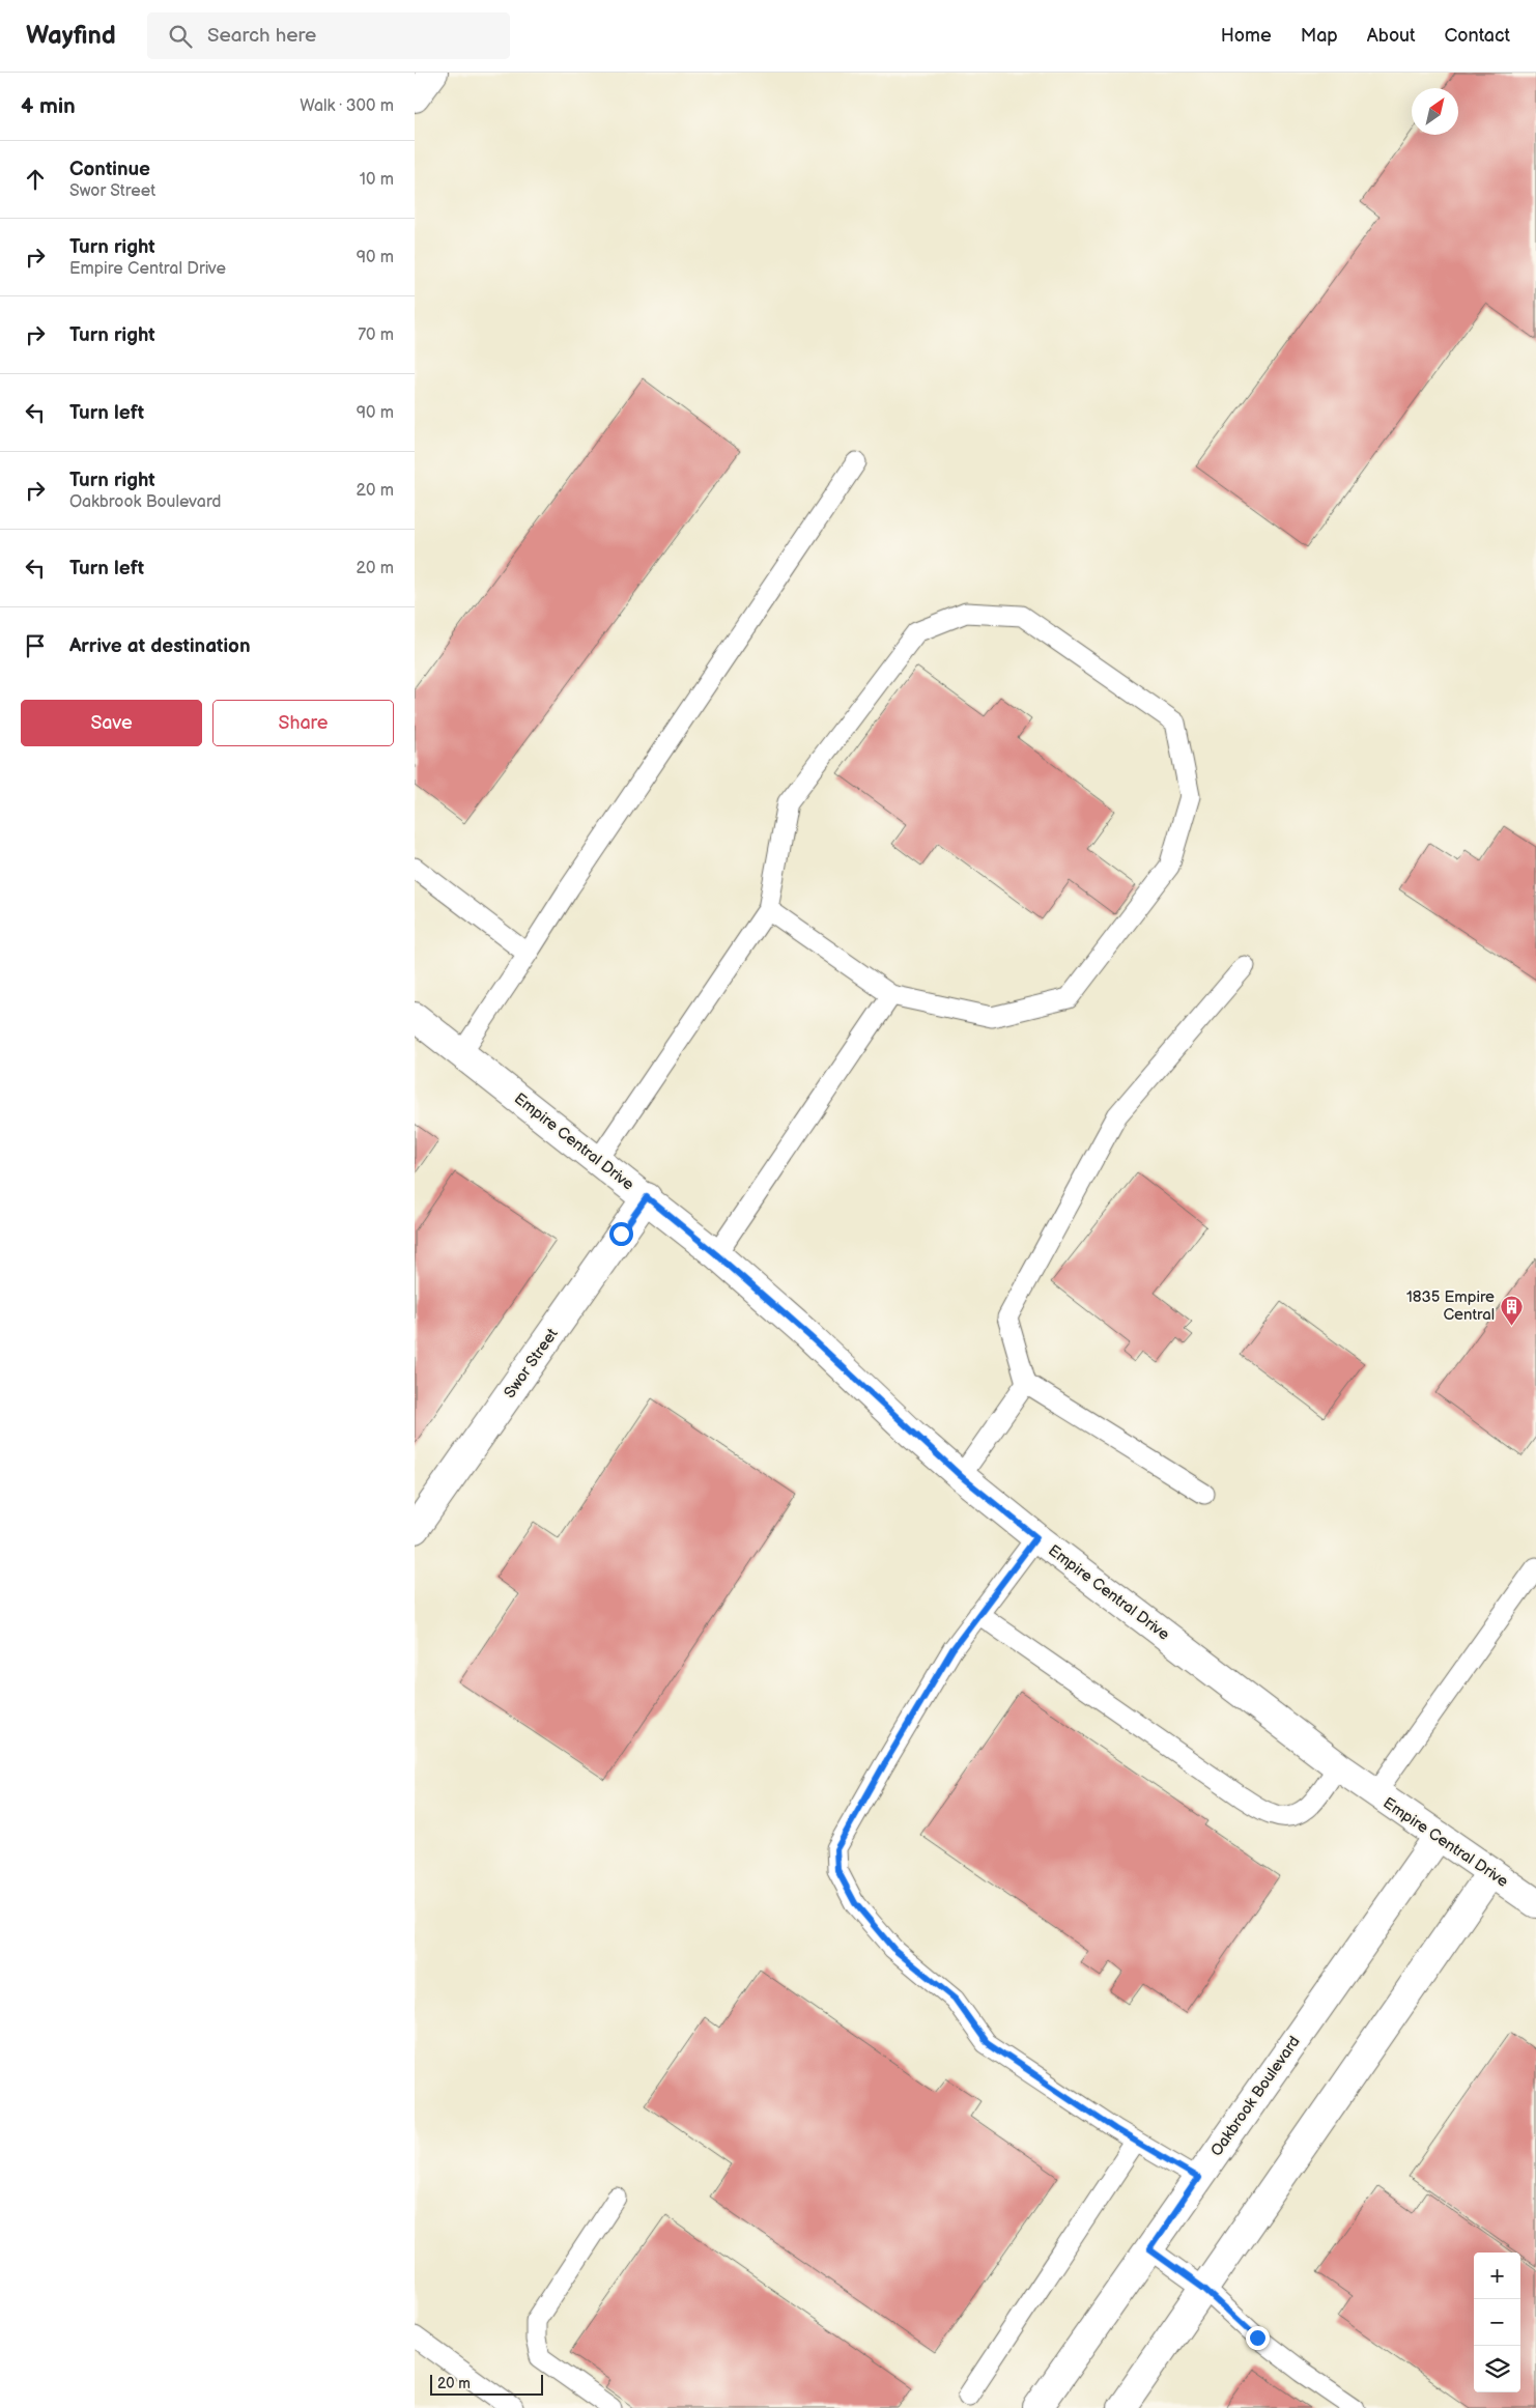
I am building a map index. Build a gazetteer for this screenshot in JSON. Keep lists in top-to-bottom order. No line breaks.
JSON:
{"streets":{"street":["Empire Central Drive","Swor Street","Oakbrook Boulevard"]},"crossings":[["Empire Central Drive","Swor Street"],["Empire Central Drive","Oakbrook Boulevard"]],"places":{"building":["1835 Empire Central"]},"scale_bar":"20 m","north":"top right","page":{"header":"Wayfind","search":"Search here","nav":["Home","Map","About","Contact"],"heading":["4 min","Walk · 300 m"],"list":[["Continue","Swor Street","10 m"],["Turn right","Empire Central Drive","90 m"],["Turn right","70 m"],["Turn left","90 m"],["Turn right","Oakbrook Boulevard","20 m"],["Turn left","20 m"],"Arrive at destination"],"buttons":["Save","Share"],"map_buttons":["+","−"],"scale":"20 m"}}
